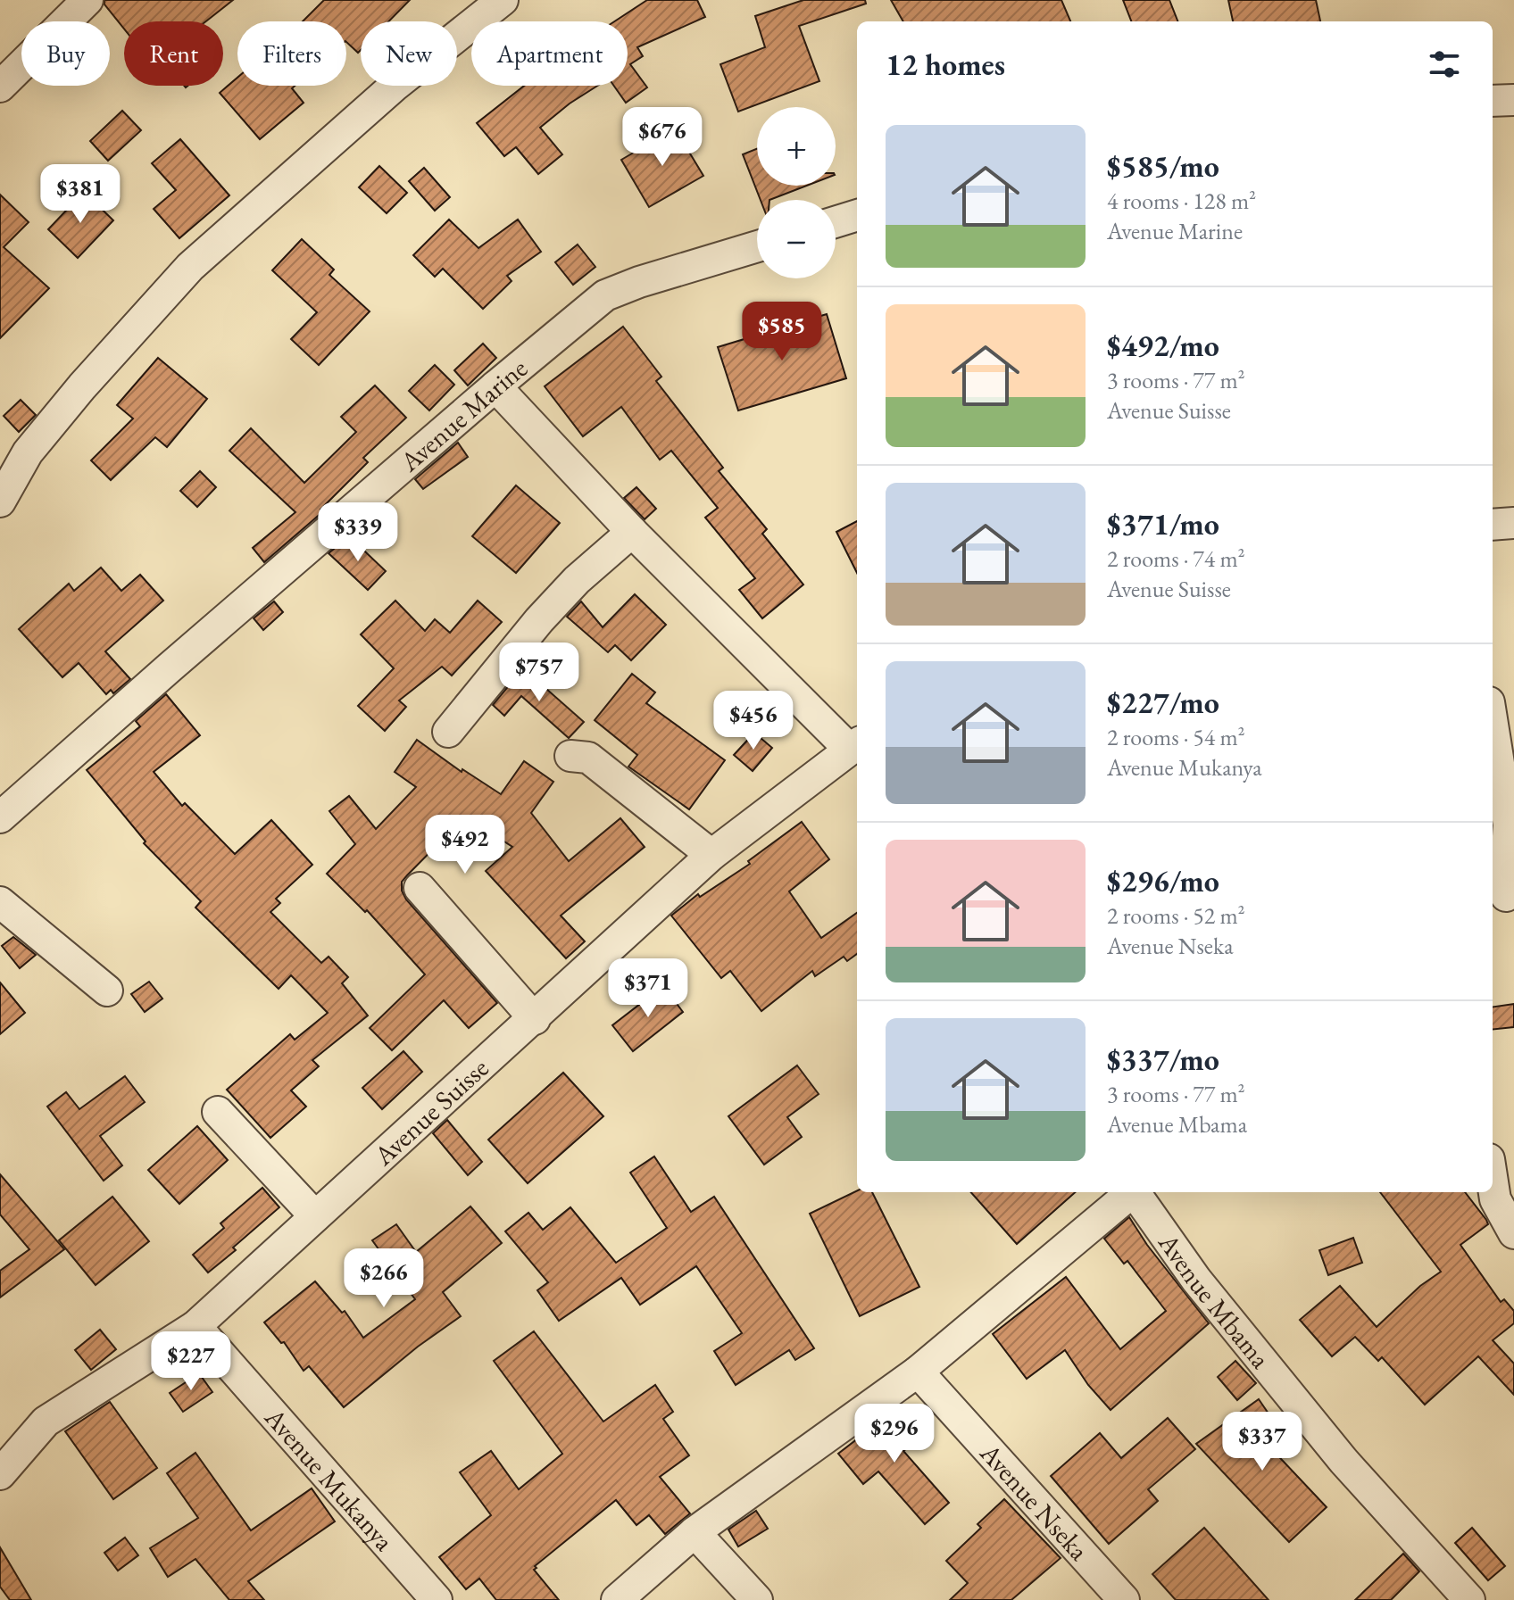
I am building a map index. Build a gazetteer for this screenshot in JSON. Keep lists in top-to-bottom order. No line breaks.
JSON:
{"streets":{"street":["Avenue Marine","Avenue Suisse","Avenue Mbama","Avenue Mukanya","Avenue Nseka"]},"crossings":[["Avenue Suisse","Avenue Mukanya"]],"page":{"chip":["Buy","Rent","Filters","New","Apartment"],"heading":"12 homes","map_buttons":["+","−"],"price":["$676","$381","$585","$339","$757","$456","$492","$371","$266","$227","$296","$337"],"list":[{"name":"$585/mo","note":"4 rooms · 128 m² · Avenue Marine"},{"name":"$492/mo","note":"3 rooms · 77 m² · Avenue Suisse"},{"name":"$371/mo","note":"2 rooms · 74 m² · Avenue Suisse"},{"name":"$227/mo","note":"2 rooms · 54 m² · Avenue Mukanya"},{"name":"$296/mo","note":"2 rooms · 52 m² · Avenue Nseka"},{"name":"$337/mo","note":"3 rooms · 77 m² · Avenue Mbama"}]}}
